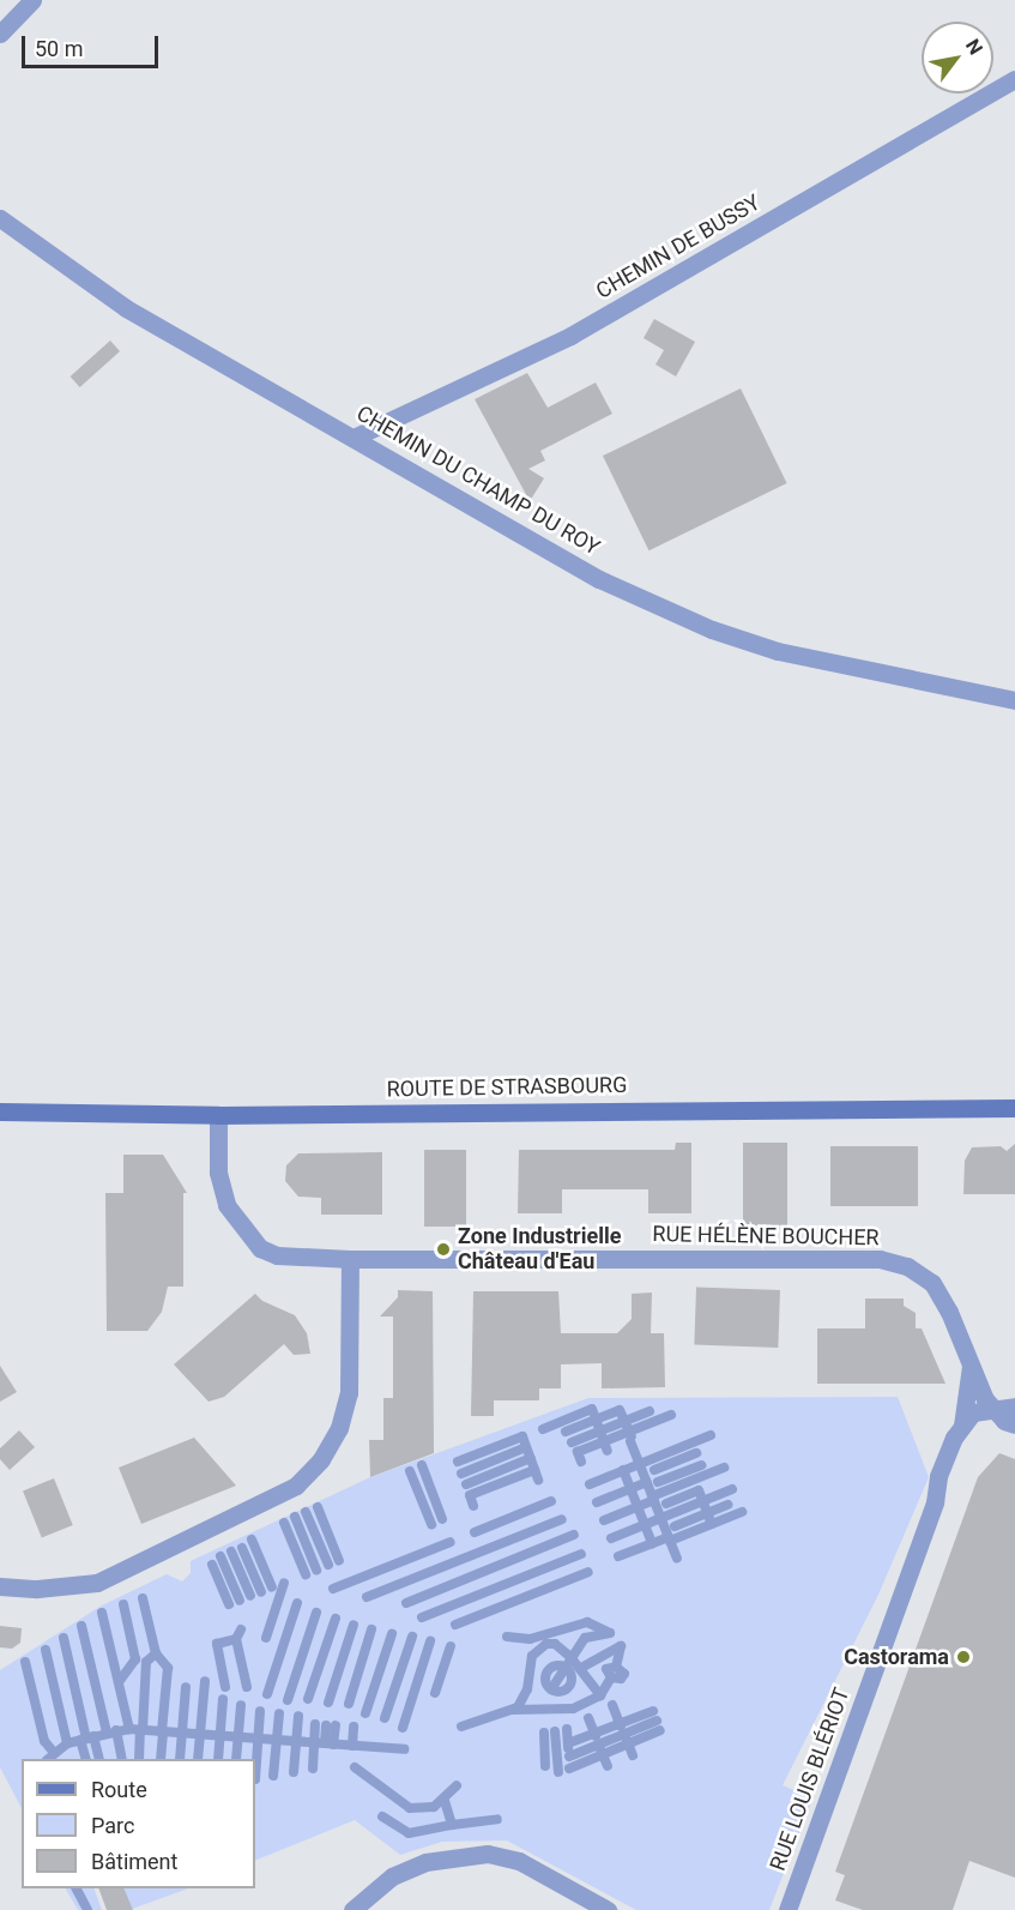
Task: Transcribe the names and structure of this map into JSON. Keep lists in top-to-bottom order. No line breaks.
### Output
{"streets":{"main road":["ROUTE DE STRASBOURG"],"street":["CHEMIN DE BUSSY","CHEMIN DU CHAMP DU ROY","RUE HÉLÈNE BOUCHER","RUE LOUIS BLÉRIOT"]},"crossings":[["CHEMIN DE BUSSY","CHEMIN DU CHAMP DU ROY"],["ROUTE DE STRASBOURG","RUE HÉLÈNE BOUCHER"]],"places":["Zone Industrielle Château d'Eau","Castorama"],"legend":["Route","Parc","Bâtiment"],"scale_bar":"50 m","north":"top right"}
